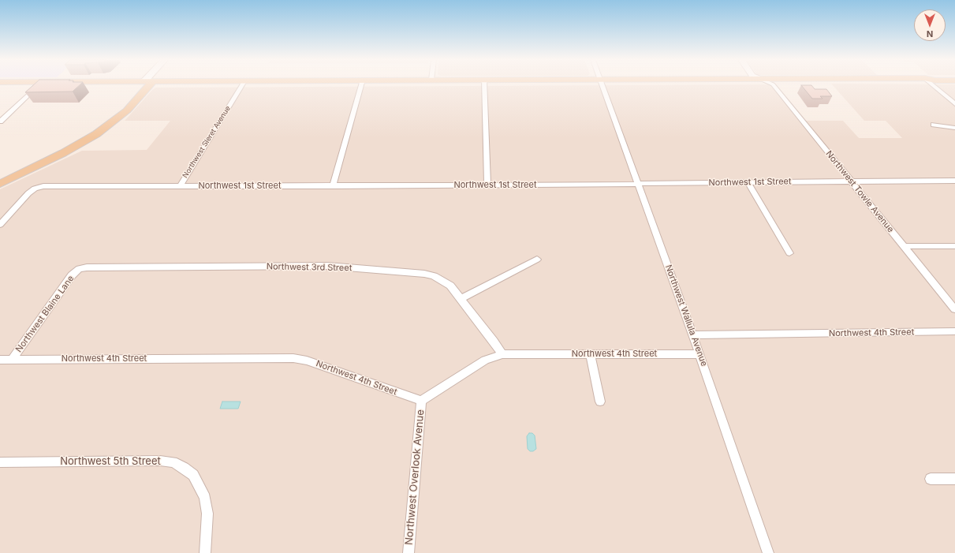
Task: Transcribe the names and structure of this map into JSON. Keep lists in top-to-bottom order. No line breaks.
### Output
{"streets":{"street":["Northwest Sleret Avenue","Northwest 1st Street","Northwest Towle Avenue","Northwest 3rd Street","Northwest Blaine Lane","Northwest Wallula Avenue","Northwest 4th Street","Northwest 5th Street","Northwest Overlook Avenue"]},"crossings":[["Northwest Sleret Avenue","Northwest 1st Street"],["Northwest 1st Street","Northwest Towle Avenue"],["Northwest 1st Street","Northwest Wallula Avenue"],["Northwest 3rd Street","Northwest Blaine Lane"],["Northwest 3rd Street","Northwest 4th Street"],["Northwest Blaine Lane","Northwest 4th Street"],["Northwest Wallula Avenue","Northwest 4th Street"],["Northwest 4th Street","Northwest Overlook Avenue"]],"north":"bottom"}
